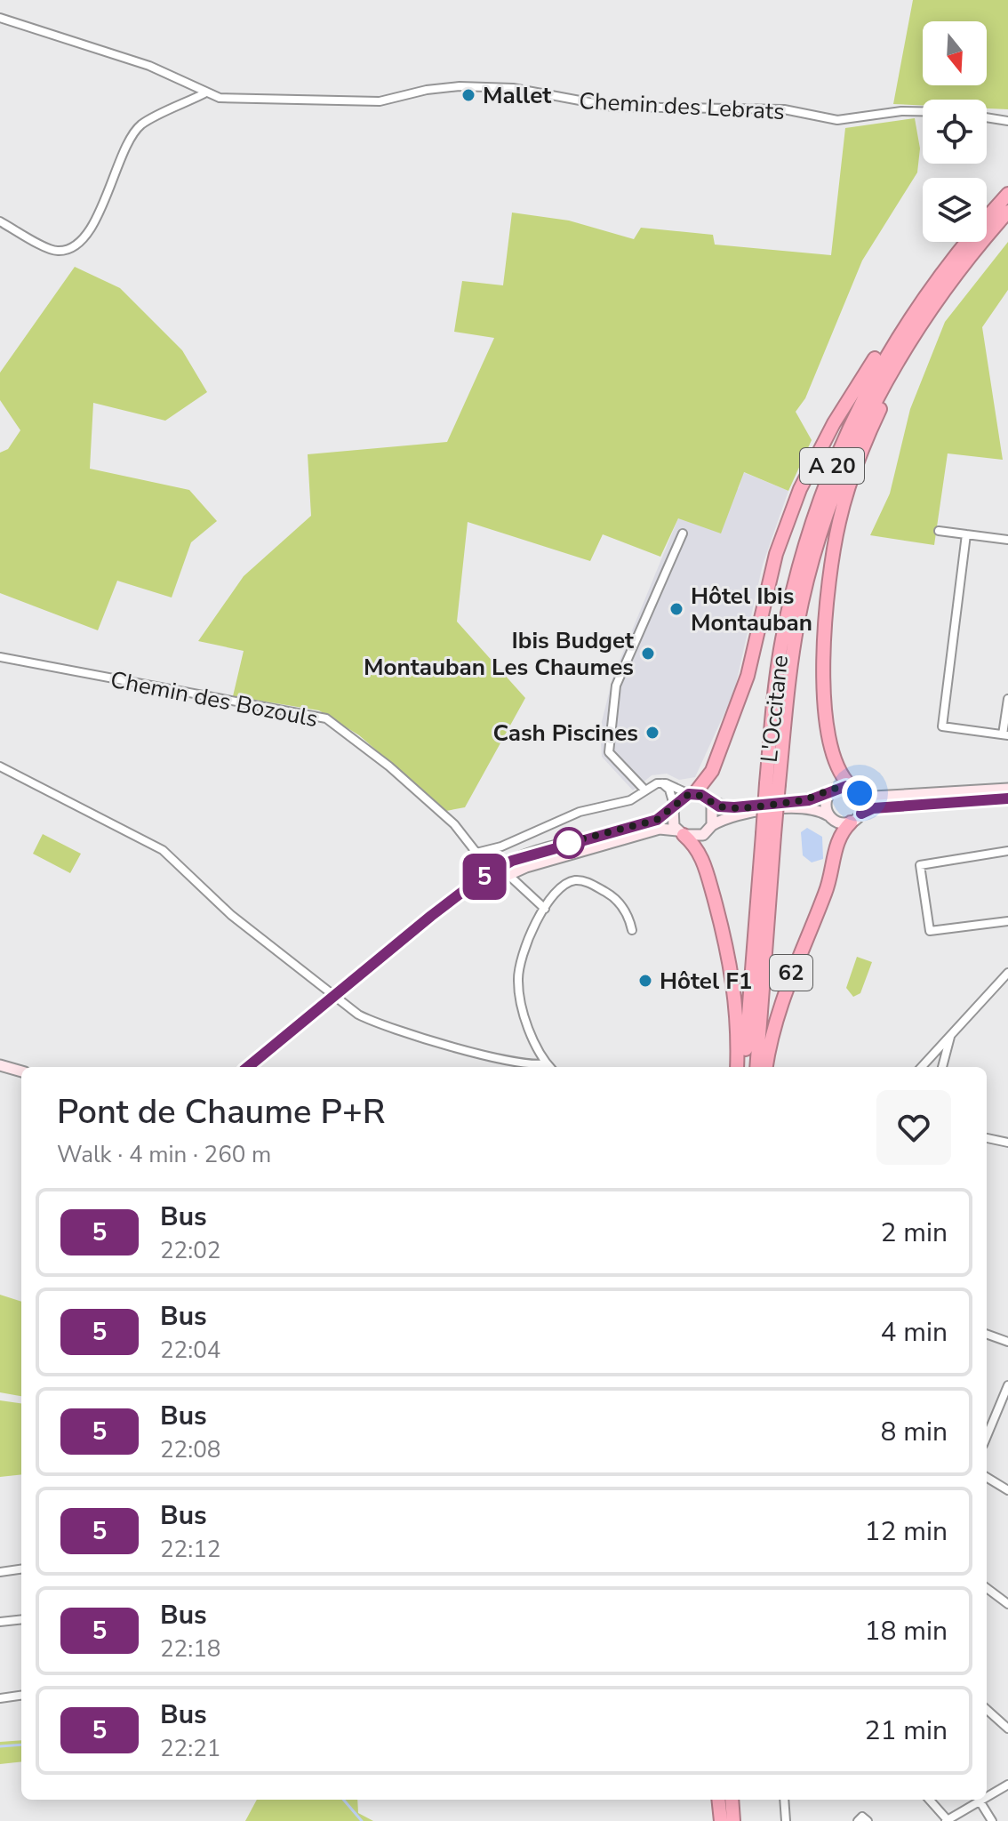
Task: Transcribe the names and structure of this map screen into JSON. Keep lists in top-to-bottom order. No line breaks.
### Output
{"streets":{"highway":["A 20","L'Occitane","62"],"street":["Chemin des Lebrats","Chemin des Bozouls"]},"places":["Mallet","Hôtel Ibis Montauban","Ibis Budget Montauban Les Chaumes","Cash Piscines","Hôtel F1"],"lines":["bus line 5"],"north":"bottom","page":{"on_map":"5","heading":["Pont de Chaume P+R","Walk · 4 min · 260 m"],"list":[{"mark":"5","name":"Bus","note":"22:02","value":"2 min"},{"mark":"5","name":"Bus","note":"22:04","value":"4 min"},{"mark":"5","name":"Bus","note":"22:08","value":"8 min"},{"mark":"5","name":"Bus","note":"22:12","value":"12 min"},{"mark":"5","name":"Bus","note":"22:18","value":"18 min"},{"mark":"5","name":"Bus","note":"22:21","value":"21 min"}]}}
